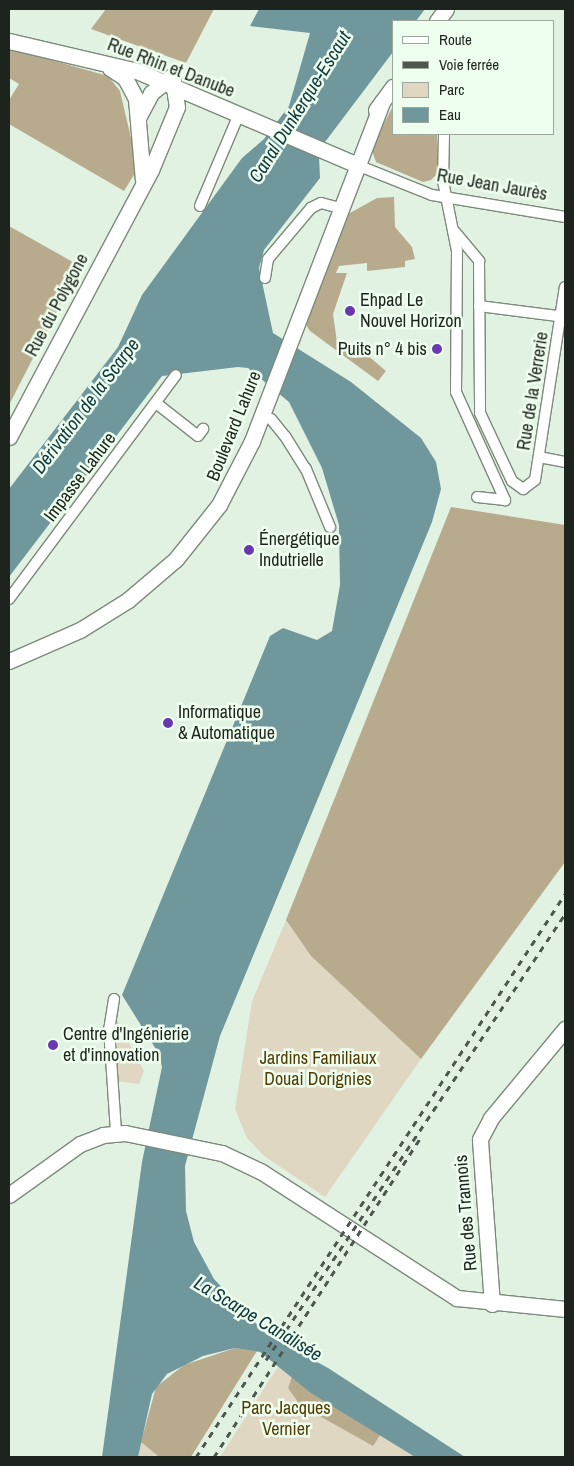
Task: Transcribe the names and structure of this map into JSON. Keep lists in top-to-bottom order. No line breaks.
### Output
{"streets":{"street":["Rue Rhin et Danube","Rue Jean Jaurès","Rue du Polygone","Rue de la Verrerie","Boulevard Lahure","Impasse Lahure","Rue des Trannois"]},"crossings":[["Rue Rhin et Danube","Rue Jean Jaurès"],["Rue Rhin et Danube","Rue du Polygone"],["Rue Jean Jaurès","Boulevard Lahure"]],"water":["Canal Dunkerque-Escaut","Dérivation de la Scarpe","La Scarpe Canalisée"],"parks":["Jardins Familiaux Douai Dorignies","Parc Jacques Vernier"],"places":["Ehpad Le Nouvel Horizon","Puits n° 4 bis","Énergétique Indutrielle","Informatique & Automatique","Centre d'Ingénierie et d'innovation"],"legend":["Route","Voie ferrée","Parc","Eau"]}
